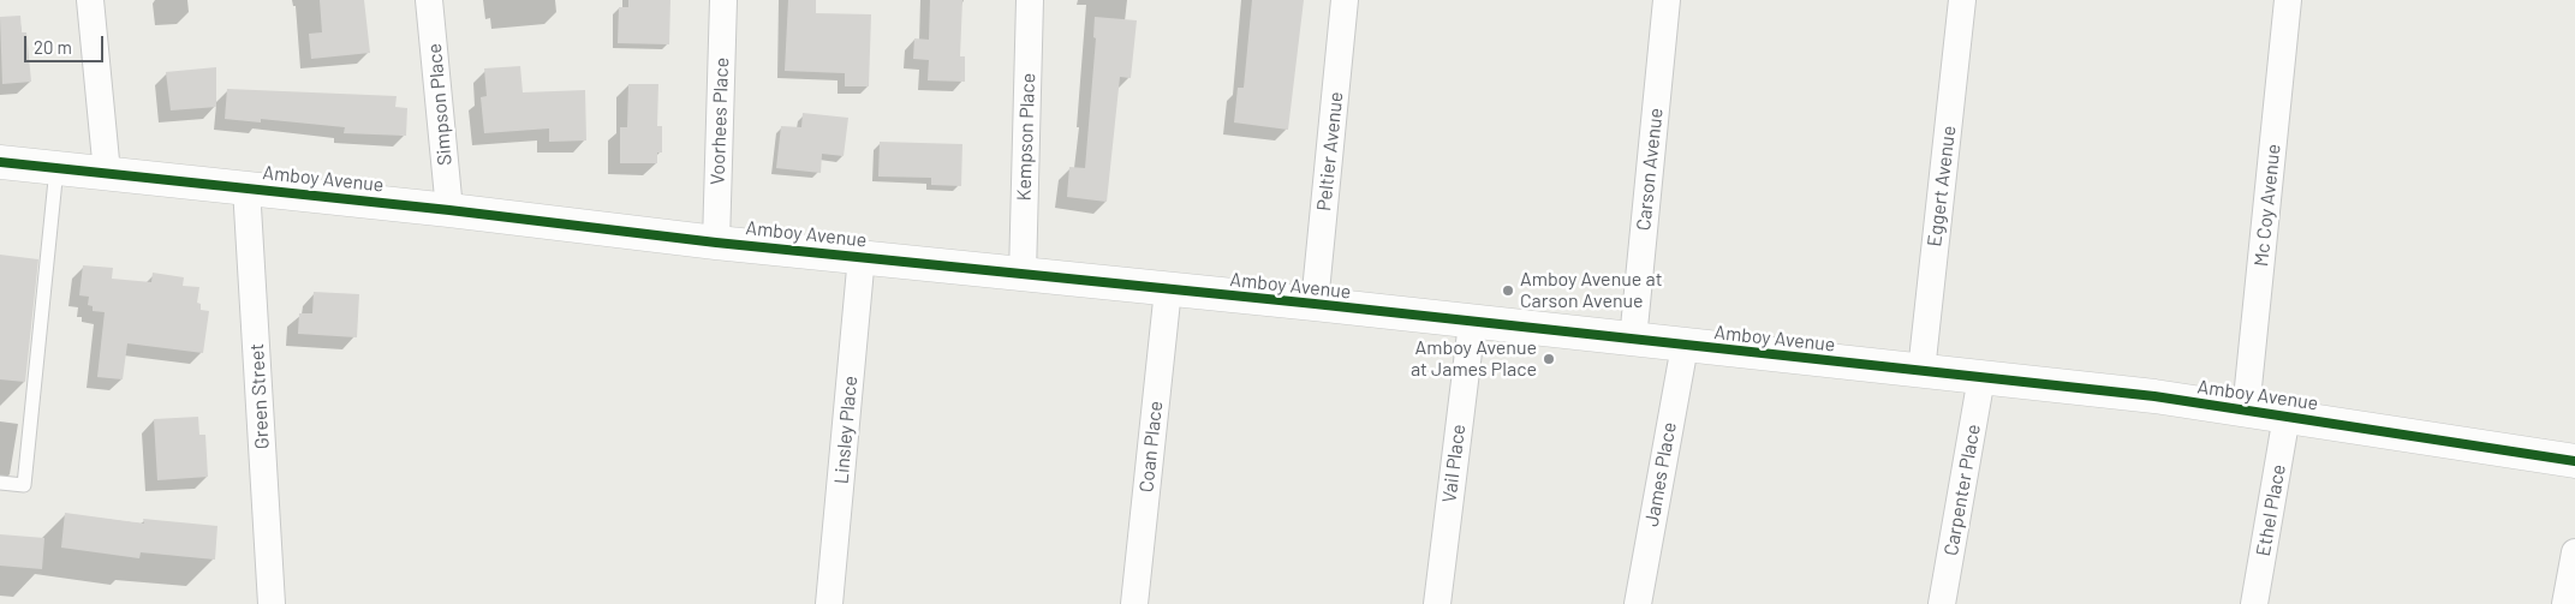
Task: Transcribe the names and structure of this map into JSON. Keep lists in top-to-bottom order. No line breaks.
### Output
{"streets":{"street":["Simpson Place","Voorhees Place","Kempson Place","Peltier Avenue","Carson Avenue","Amboy Avenue","Eggert Avenue","Mc Coy Avenue","Green Street","Linsley Place","Coan Place","Vail Place","James Place","Carpenter Place","Ethel Place"]},"crossings":[["Simpson Place","Amboy Avenue"],["Voorhees Place","Amboy Avenue"],["Kempson Place","Amboy Avenue"],["Peltier Avenue","Amboy Avenue"],["Carson Avenue","Amboy Avenue"],["Amboy Avenue","Eggert Avenue"],["Amboy Avenue","Mc Coy Avenue"],["Amboy Avenue","Green Street"],["Amboy Avenue","Linsley Place"],["Amboy Avenue","Coan Place"],["Amboy Avenue","Vail Place"],["Amboy Avenue","James Place"],["Amboy Avenue","Carpenter Place"],["Amboy Avenue","Ethel Place"]],"places":["Amboy Avenue at Carson Avenue","Amboy Avenue at James Place"],"scale_bar":"20 m"}
